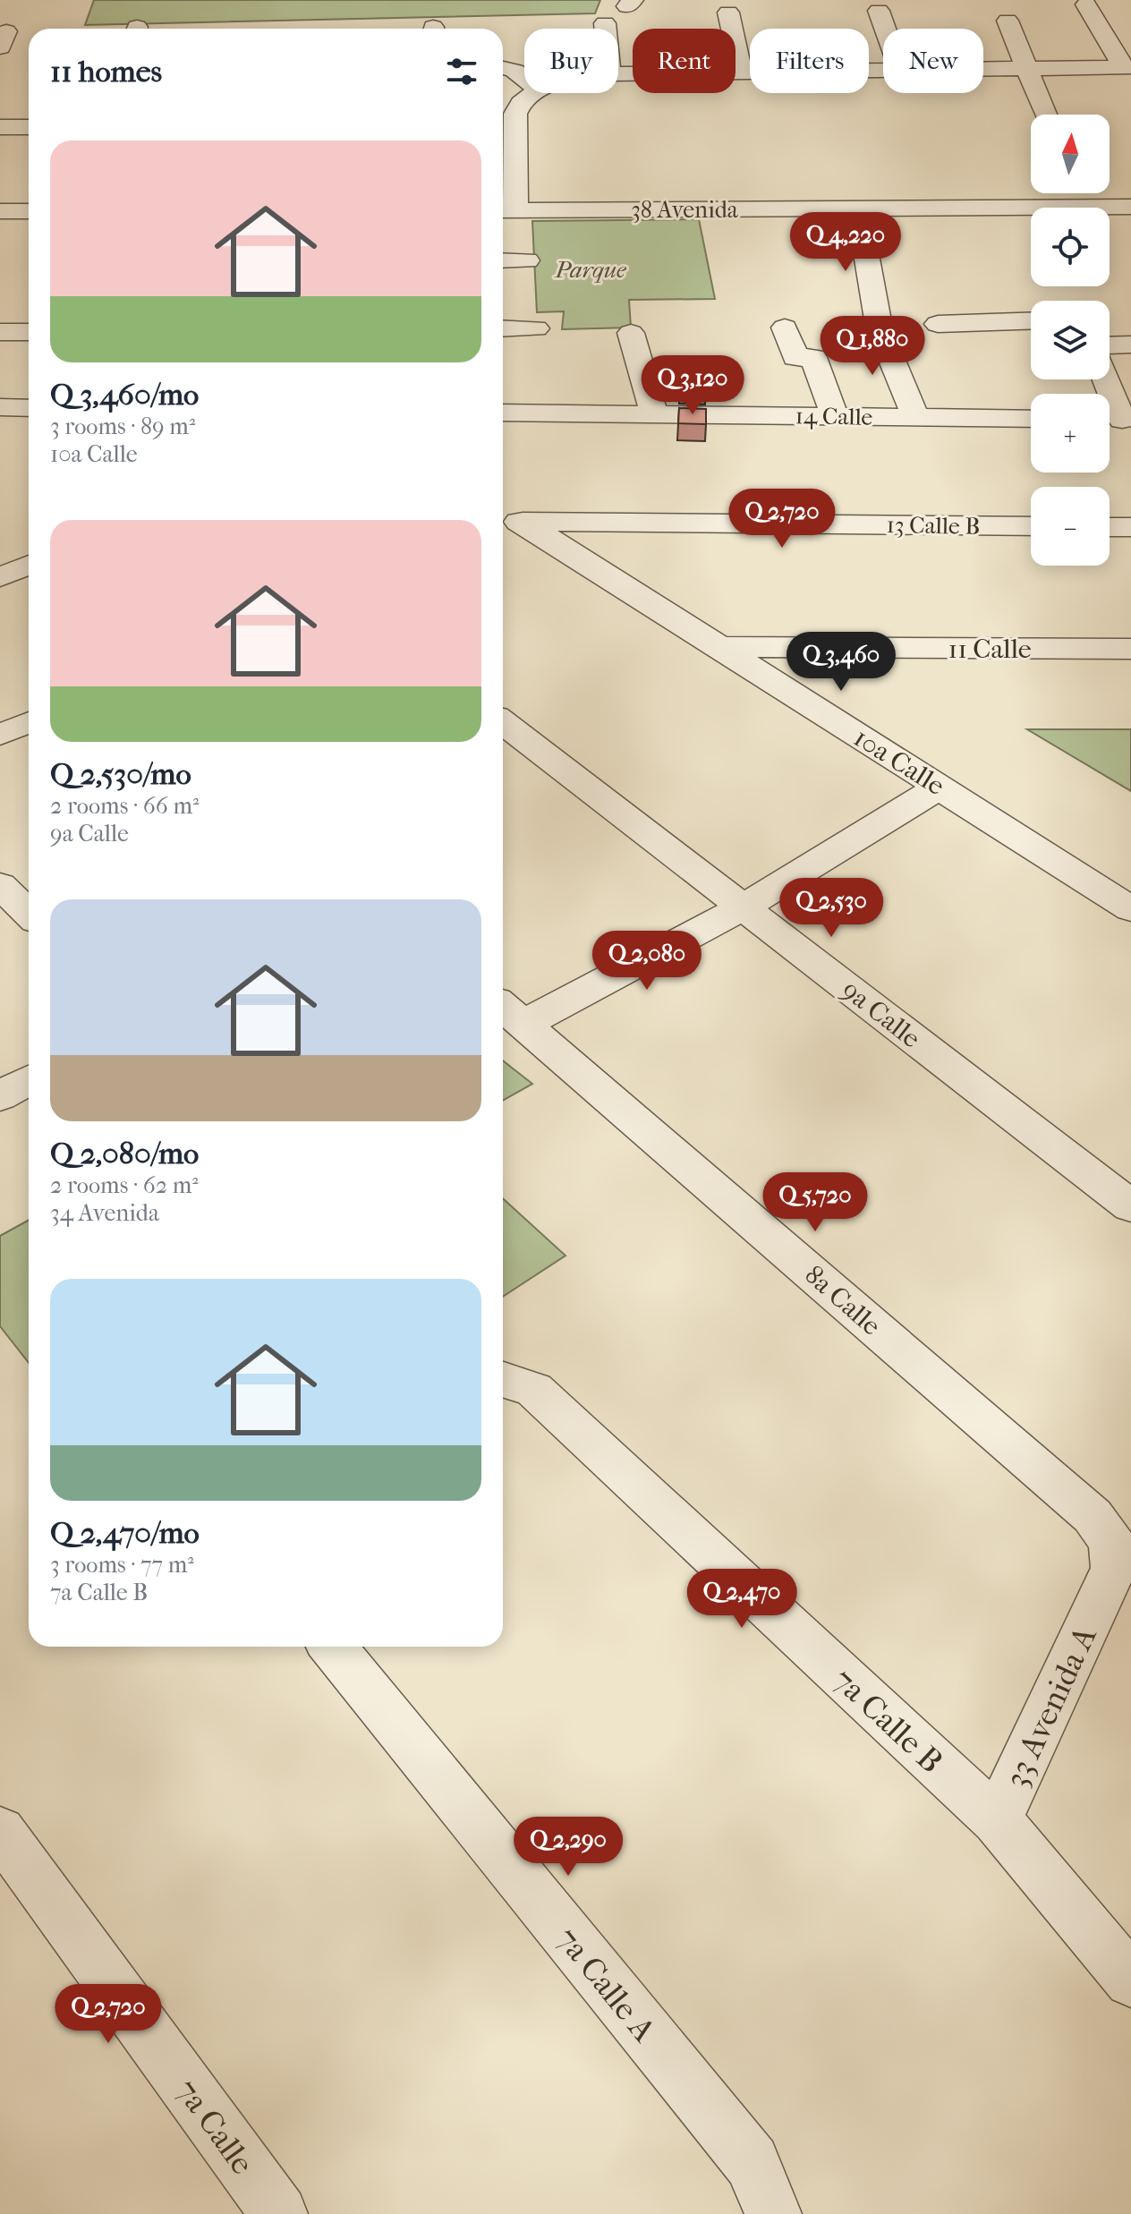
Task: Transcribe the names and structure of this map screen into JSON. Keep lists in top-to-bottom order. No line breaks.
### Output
{"streets":{"street":["38 Avenida","14 Calle","13 Calle B","11 Calle","10a Calle","9a Calle","8a Calle","33 Avenida A","7a Calle B","7a Calle A","7a Calle"]},"crossings":[["38 Avenida","14 Calle"],["13 Calle B","10a Calle"],["11 Calle","10a Calle"],["8a Calle","33 Avenida A"],["33 Avenida A","7a Calle B"]],"parks":["Parque"],"north":"top","page":{"chip":["Buy","Rent","Filters","New"],"heading":"11 homes","map_buttons":["+","−"],"list":[{"name":"Q 3,460/mo","note":"3 rooms · 89 m² · 10a Calle"},{"name":"Q 2,530/mo","note":"2 rooms · 66 m² · 9a Calle"},{"name":"Q 2,080/mo","note":"2 rooms · 62 m² · 34 Avenida"},{"name":"Q 2,470/mo","note":"3 rooms · 77 m² · 7a Calle B"}],"price":["Q 4,220","Q 1,880","Q 3,120","Q 2,720","Q 3,460","Q 2,530","Q 2,080","Q 5,720","Q 2,470","Q 2,290","Q 2,720"]}}
